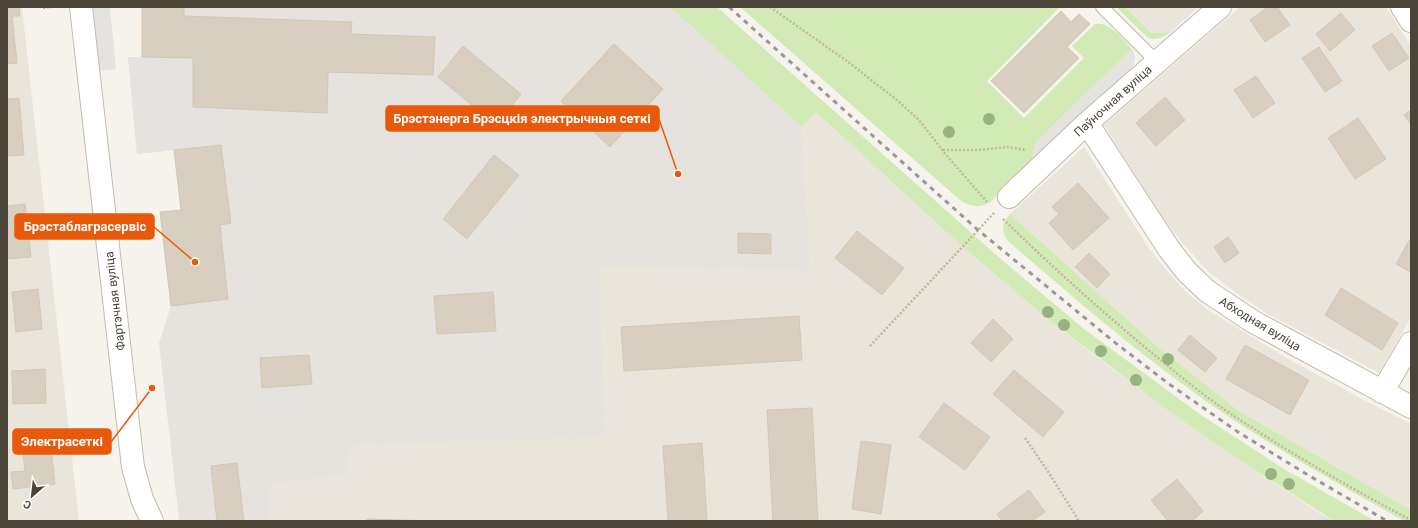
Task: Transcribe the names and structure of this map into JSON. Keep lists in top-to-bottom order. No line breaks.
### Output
{"streets":{"street":["Паўночная вуліца","Фартэчная вуліца","Абходная вуліца"]},"crossings":[["Паўночная вуліца","Абходная вуліца"]],"places":["Брэстэнерга Брэсцкія электрычныя сеткі","Брэстаблаграсервіс","Электрасеткі"],"north":"bottom left"}
